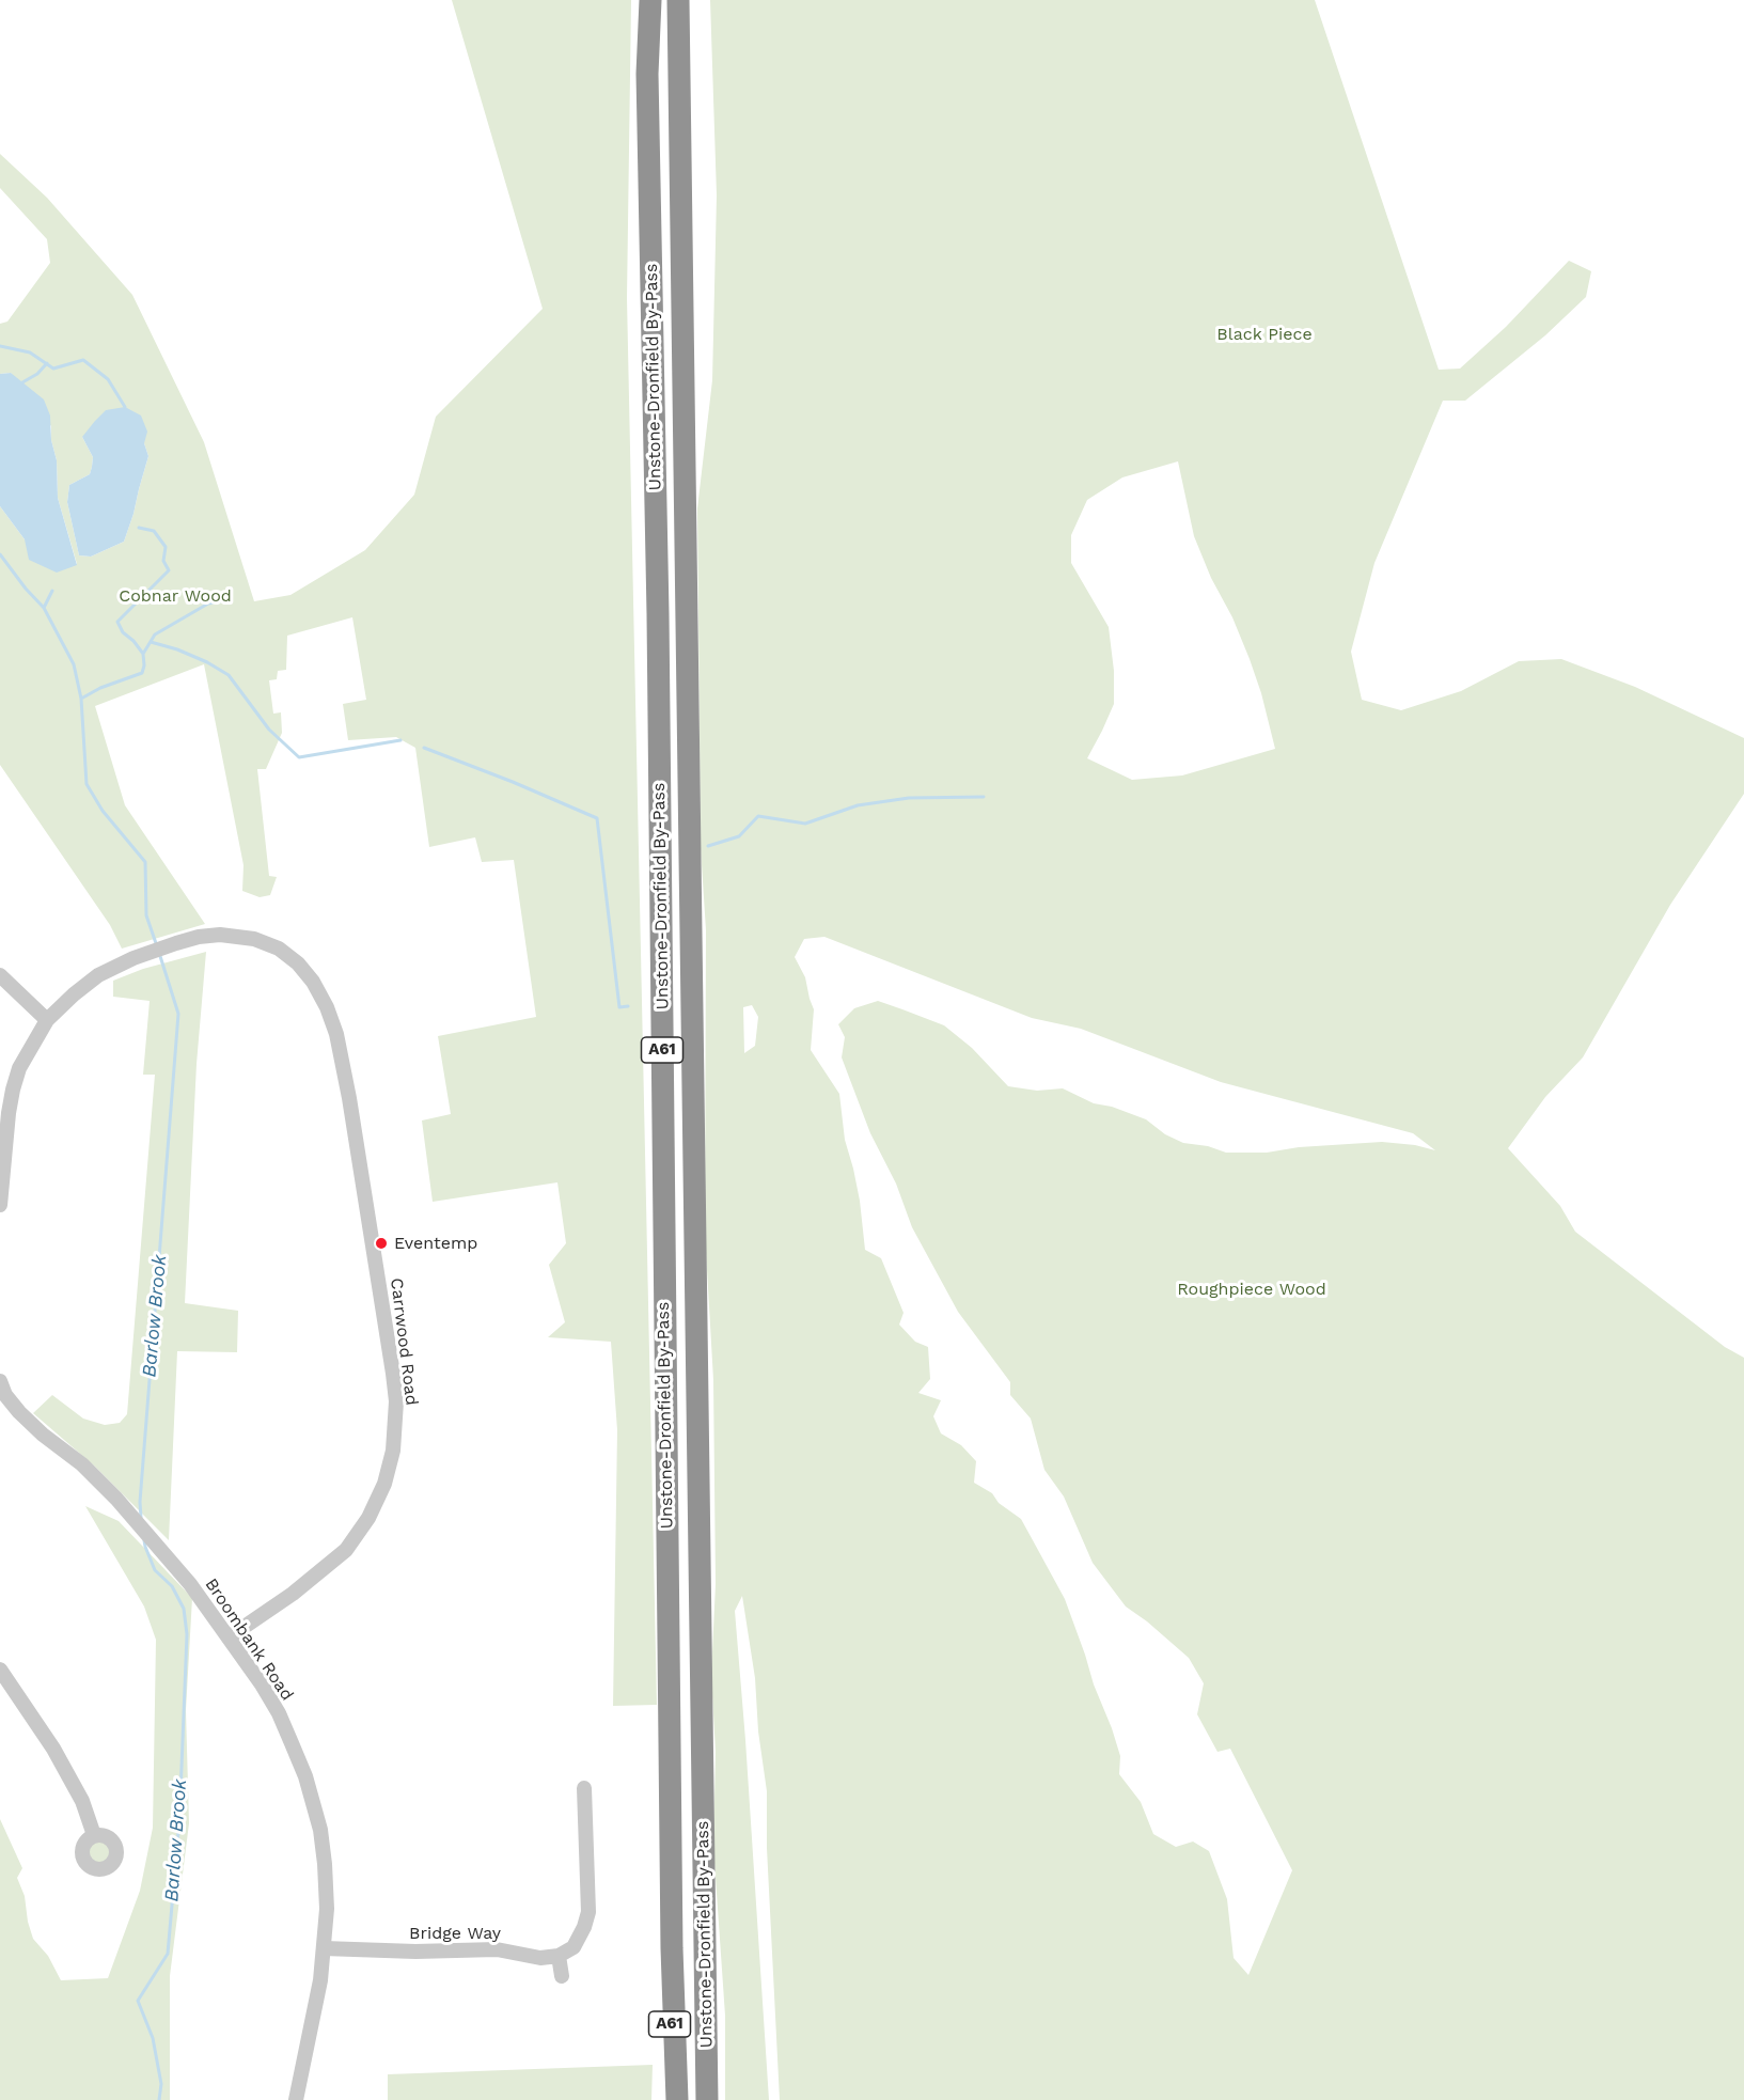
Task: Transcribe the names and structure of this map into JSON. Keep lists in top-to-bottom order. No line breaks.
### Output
{"streets":{"highway":["Unstone-Dronfield By-Pass","A61"],"street":["Carrwood Road","Broombank Road","Bridge Way"]},"crossings":[["Unstone-Dronfield By-Pass","A61"],["Carrwood Road","Broombank Road"],["Broombank Road","Bridge Way"]],"water":["Barlow Brook"],"parks":["Black Piece","Cobnar Wood","Roughpiece Wood"],"places":["Eventemp"]}
